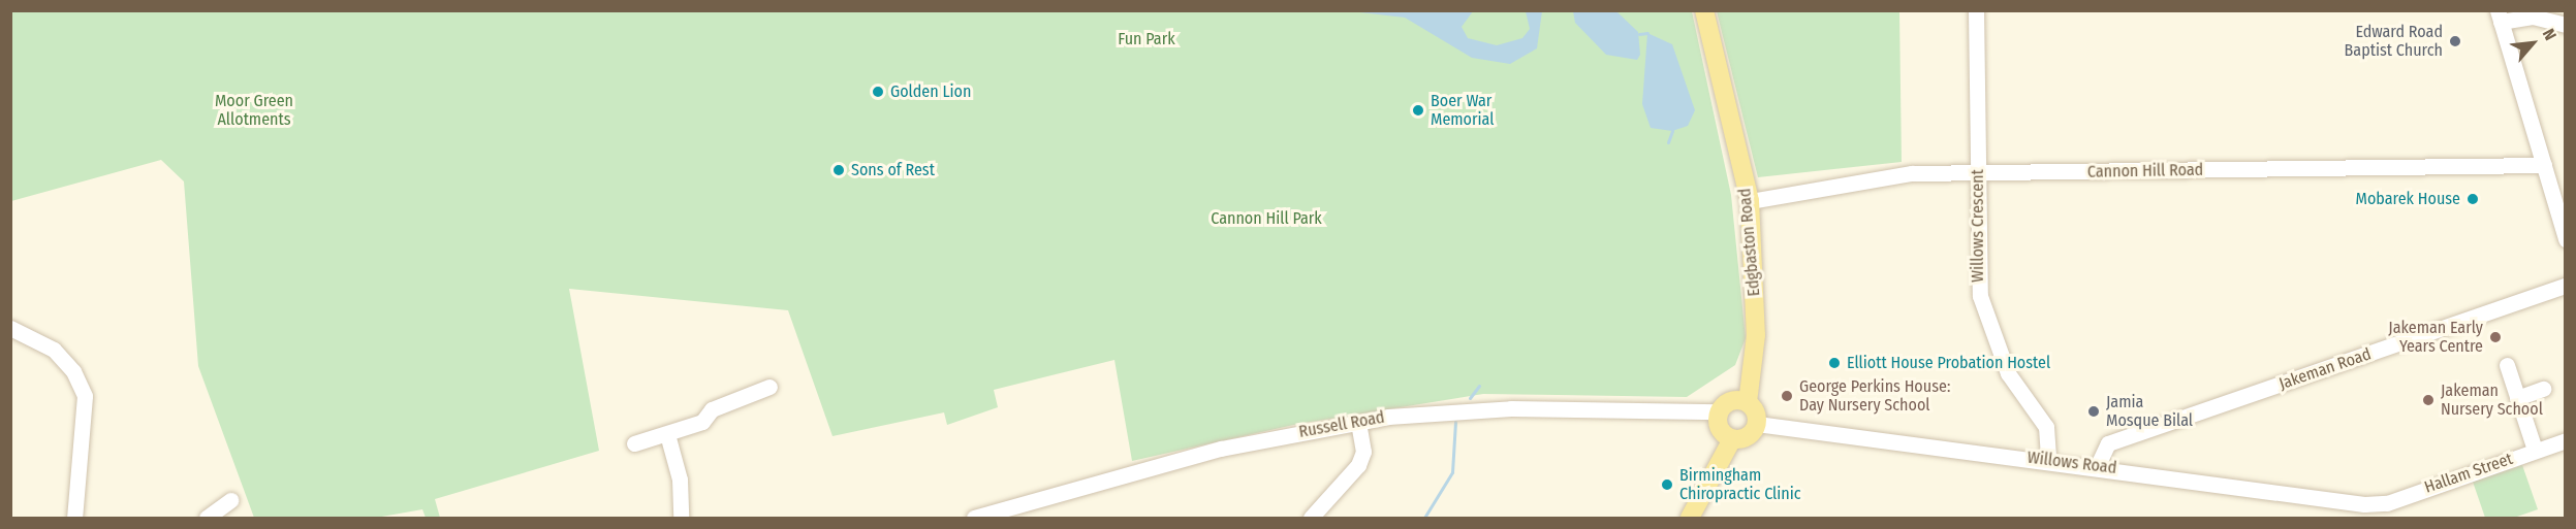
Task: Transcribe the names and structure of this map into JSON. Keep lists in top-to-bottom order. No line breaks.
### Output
{"streets":{"main road":["Edgbaston Road"],"street":["Cannon Hill Road","Willows Crescent","Jakeman Road","Russell Road","Willows Road","Hallam Street"]},"crossings":[["Cannon Hill Road","Willows Crescent"],["Cannon Hill Road","Edgbaston Road"],["Willows Crescent","Willows Road"],["Edgbaston Road","Russell Road"],["Edgbaston Road","Willows Road"],["Jakeman Road","Willows Road"],["Russell Road","Willows Road"],["Willows Road","Hallam Street"]],"parks":["Fun Park","Moor Green Allotments","Cannon Hill Park"],"places":["Edward Road Baptist Church","Golden Lion","Boer War Memorial","Sons of Rest","Mobarek House","Jakeman Early Years Centre","Elliott House Probation Hostel","George Perkins House: Day Nursery School","Jakeman Nursery School","Jamia Mosque Bilal","Birmingham Chiropractic Clinic"],"north":"top right"}
